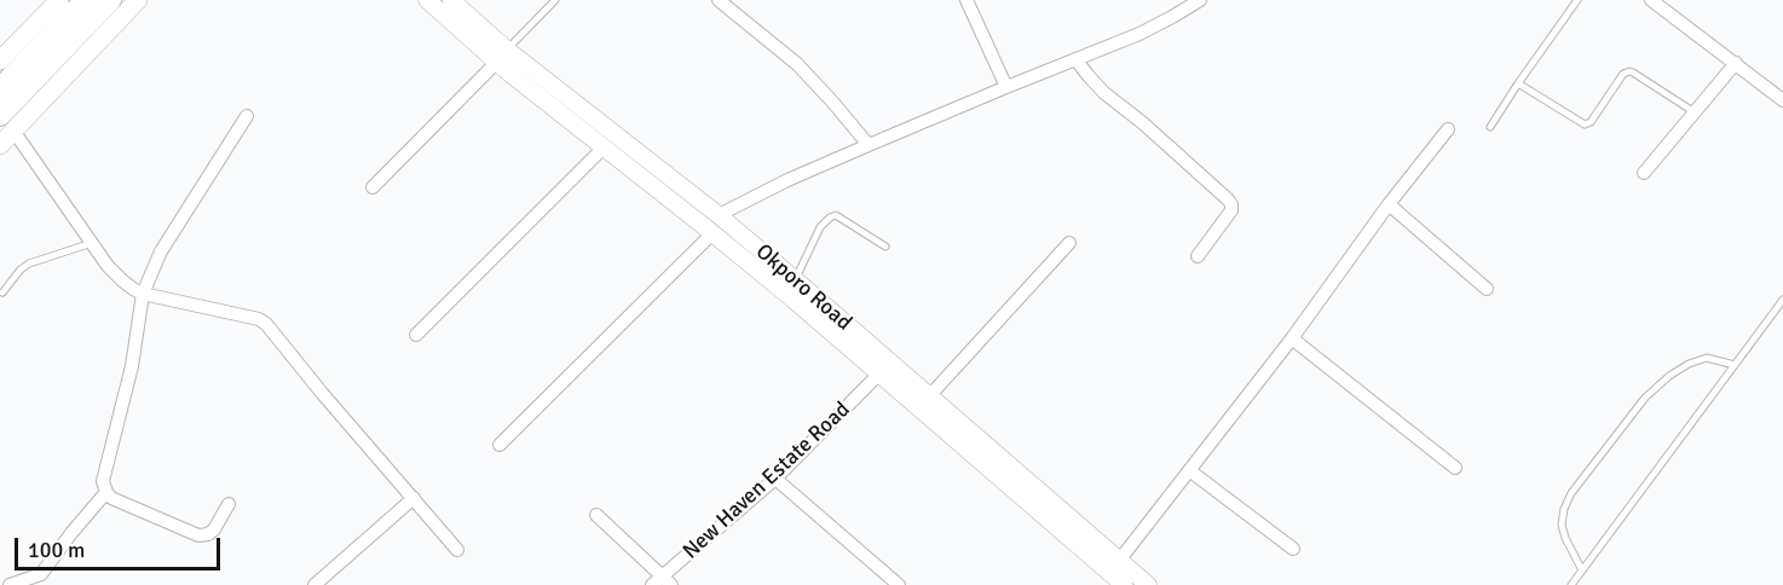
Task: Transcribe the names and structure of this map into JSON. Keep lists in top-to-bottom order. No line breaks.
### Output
{"streets":{"main road":["Okporo Road"],"street":["New Haven Estate Road"]},"crossings":[["Okporo Road","New Haven Estate Road"]],"scale_bar":"100 m"}
